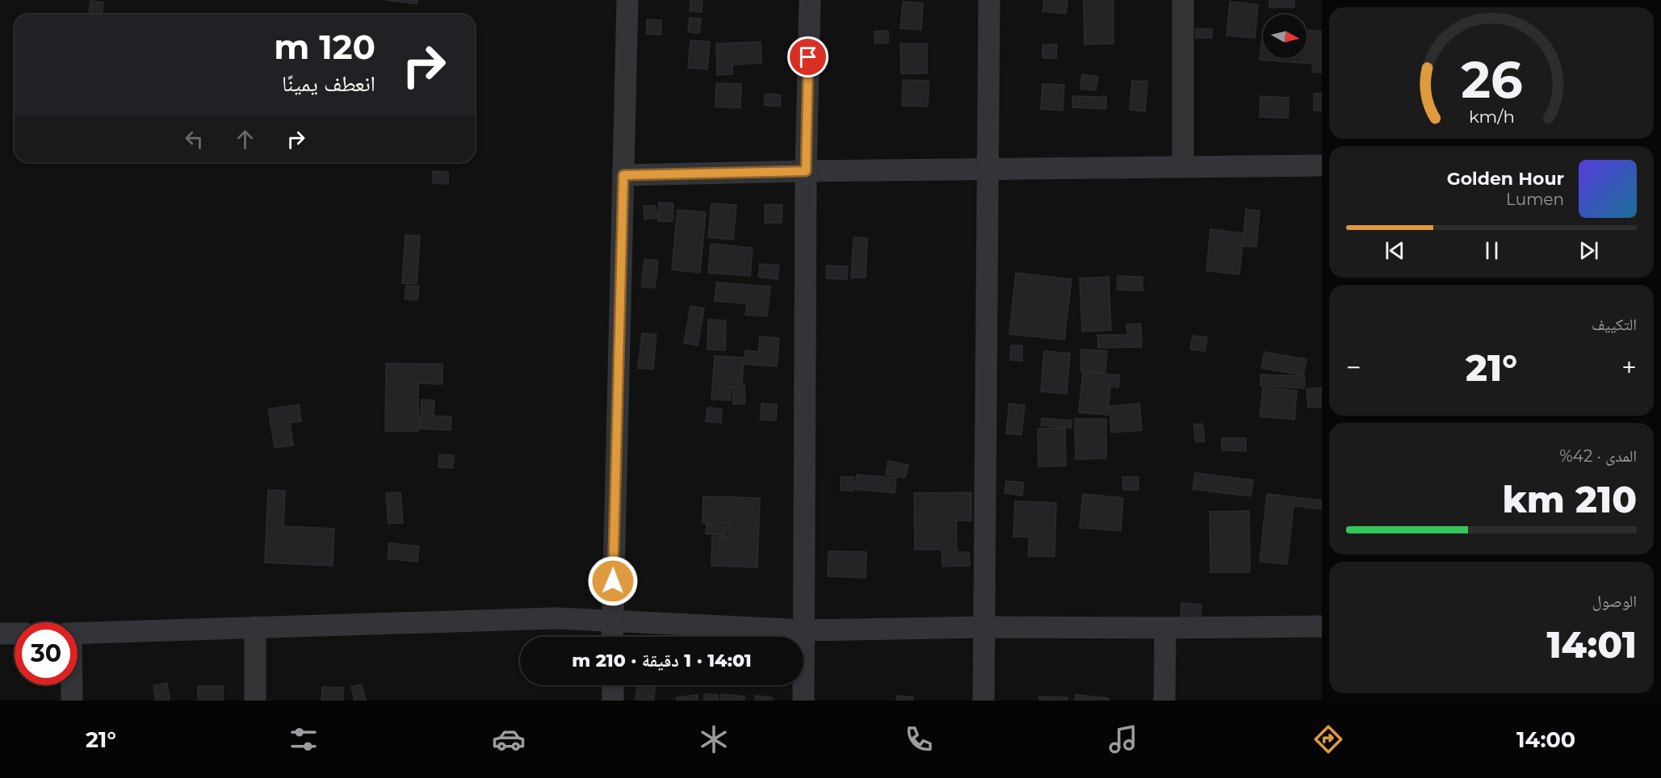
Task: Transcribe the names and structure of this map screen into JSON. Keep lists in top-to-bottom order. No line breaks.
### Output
{"north":"right","page":{"turn":["120 m","انعطف يمينًا"],"song":["Golden Hour","Lumen"],"tile":["التكييف",["المدى · 42%","210 km"],["الوصول","14:01"]],"heat":["−","21°","+"],"limit":"30","trip":"14:01 · 1 دقيقة · 210 m","tabs":["14:00","21°"],"gauge":["26","km/h"]}}
